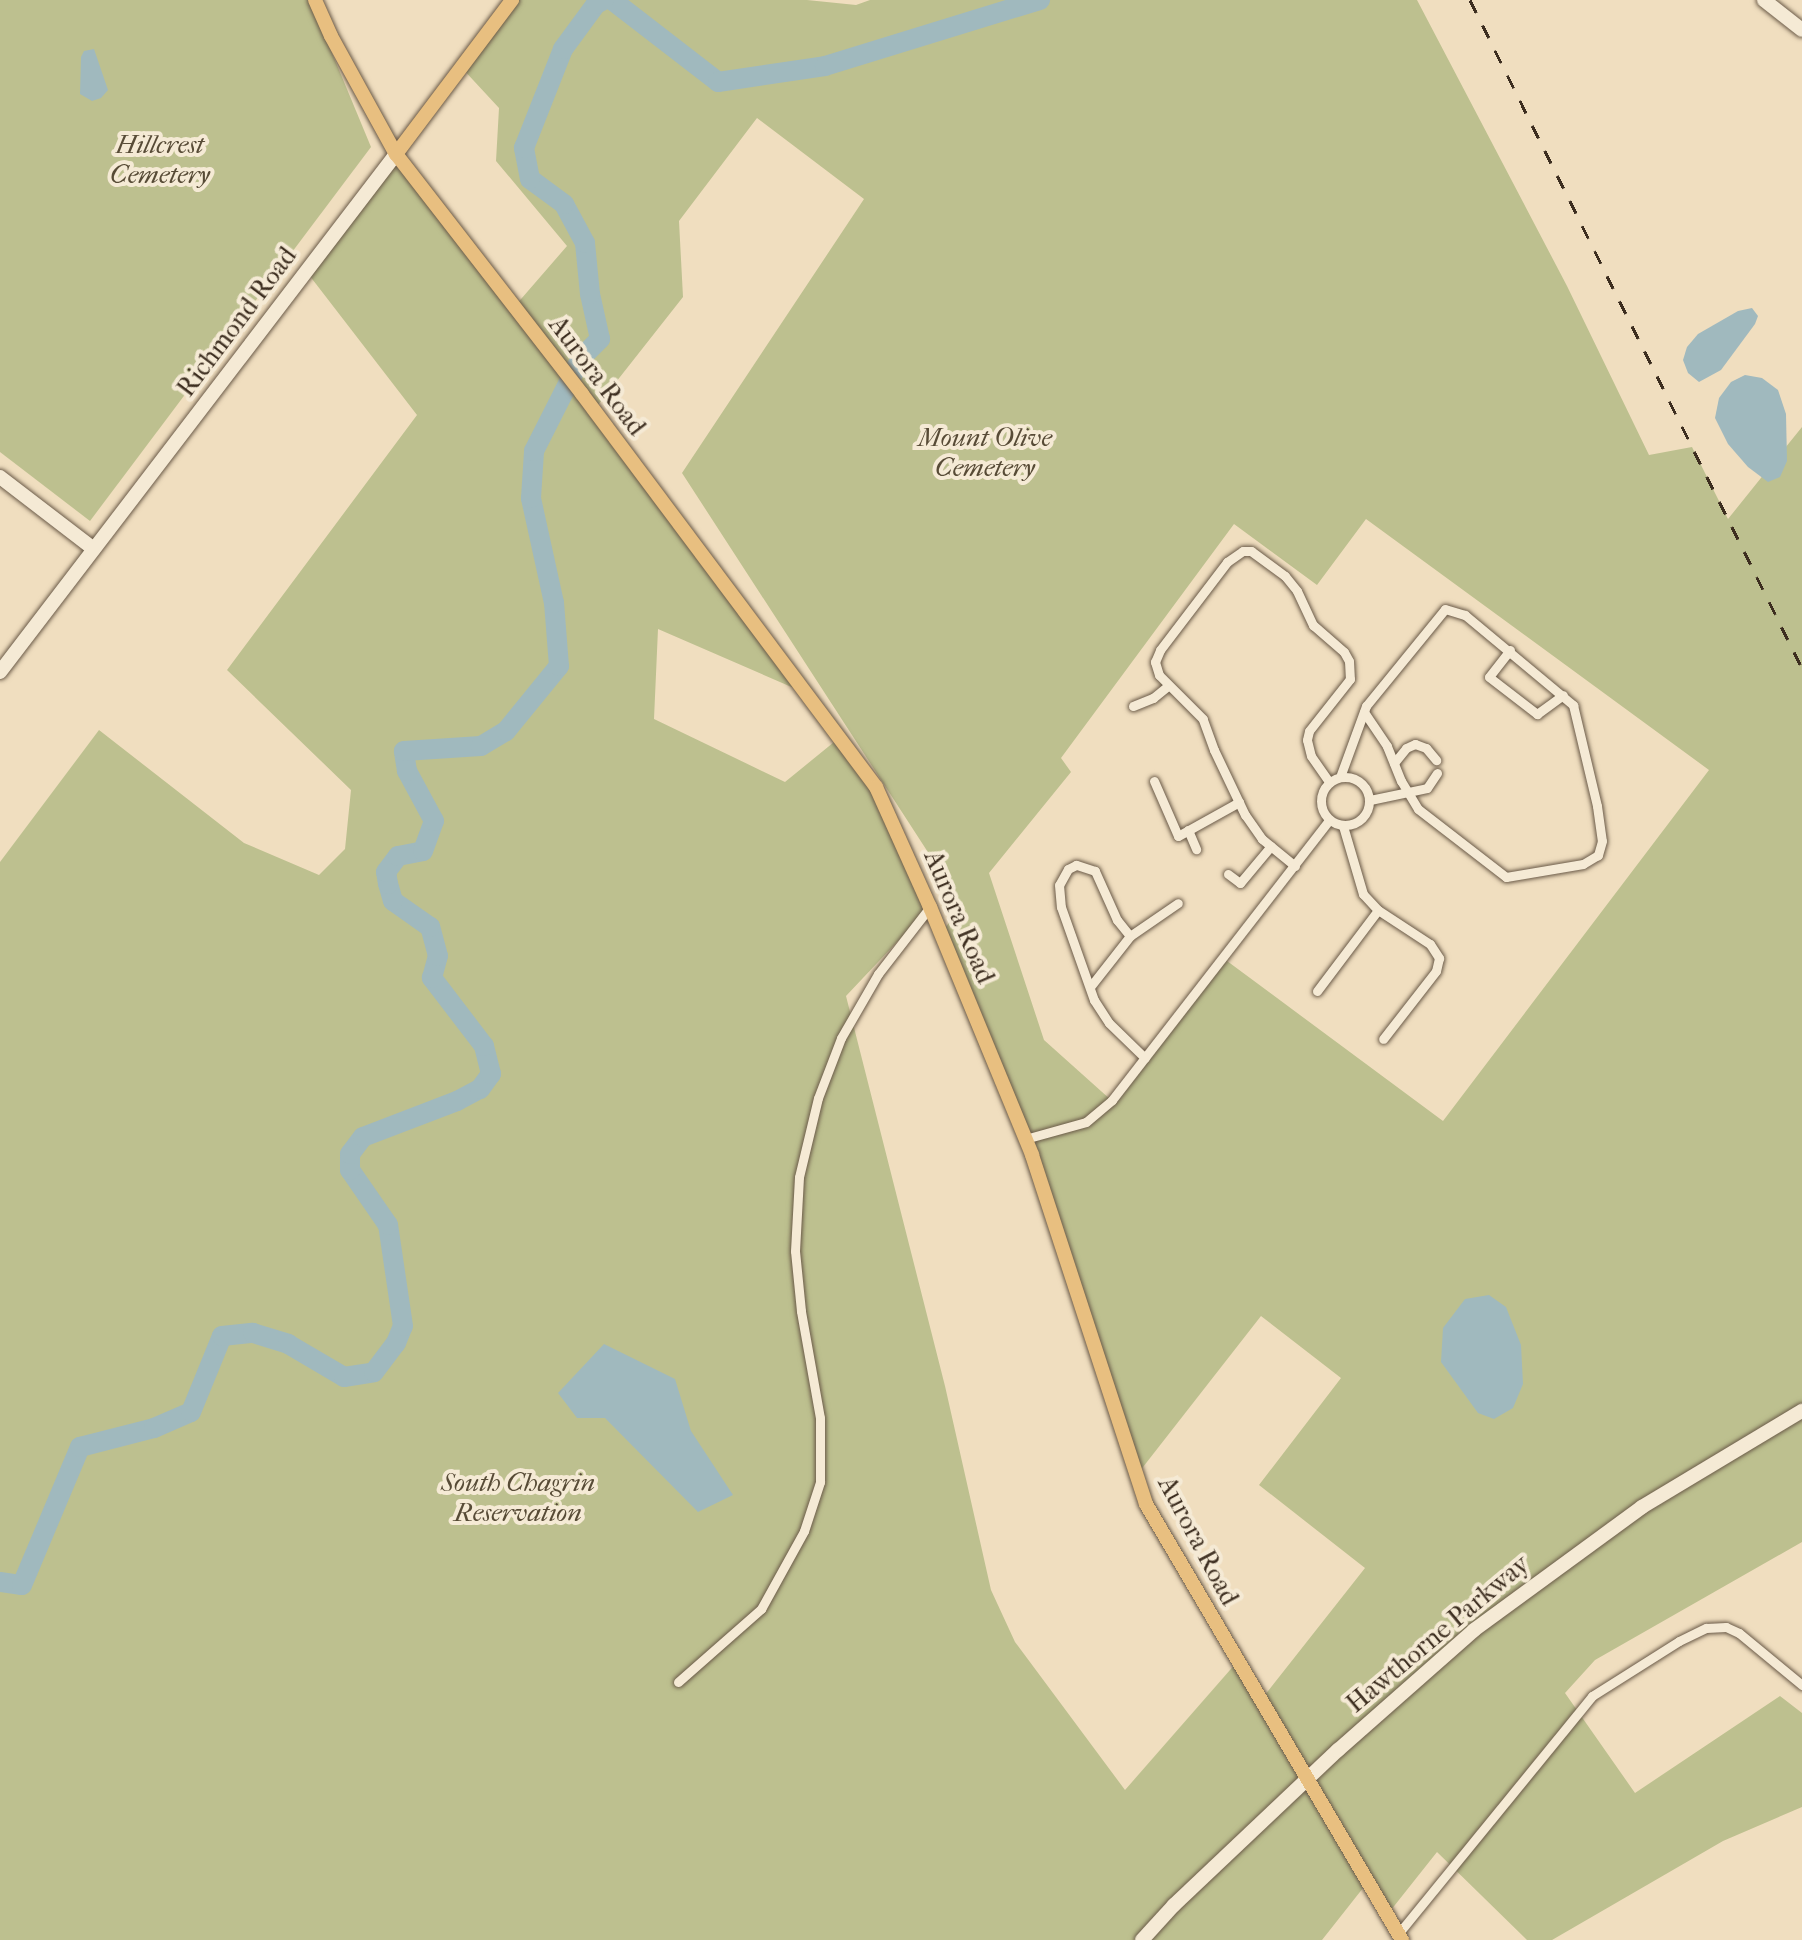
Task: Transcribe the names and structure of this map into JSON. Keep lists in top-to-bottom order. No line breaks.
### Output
{"streets":{"main road":["Richmond Road","Aurora Road"],"street":["Hawthorne Parkway"]},"crossings":[["Richmond Road","Aurora Road"],["Aurora Road","Hawthorne Parkway"]],"parks":["Hillcrest Cemetery","Mount Olive Cemetery","South Chagrin Reservation"]}
